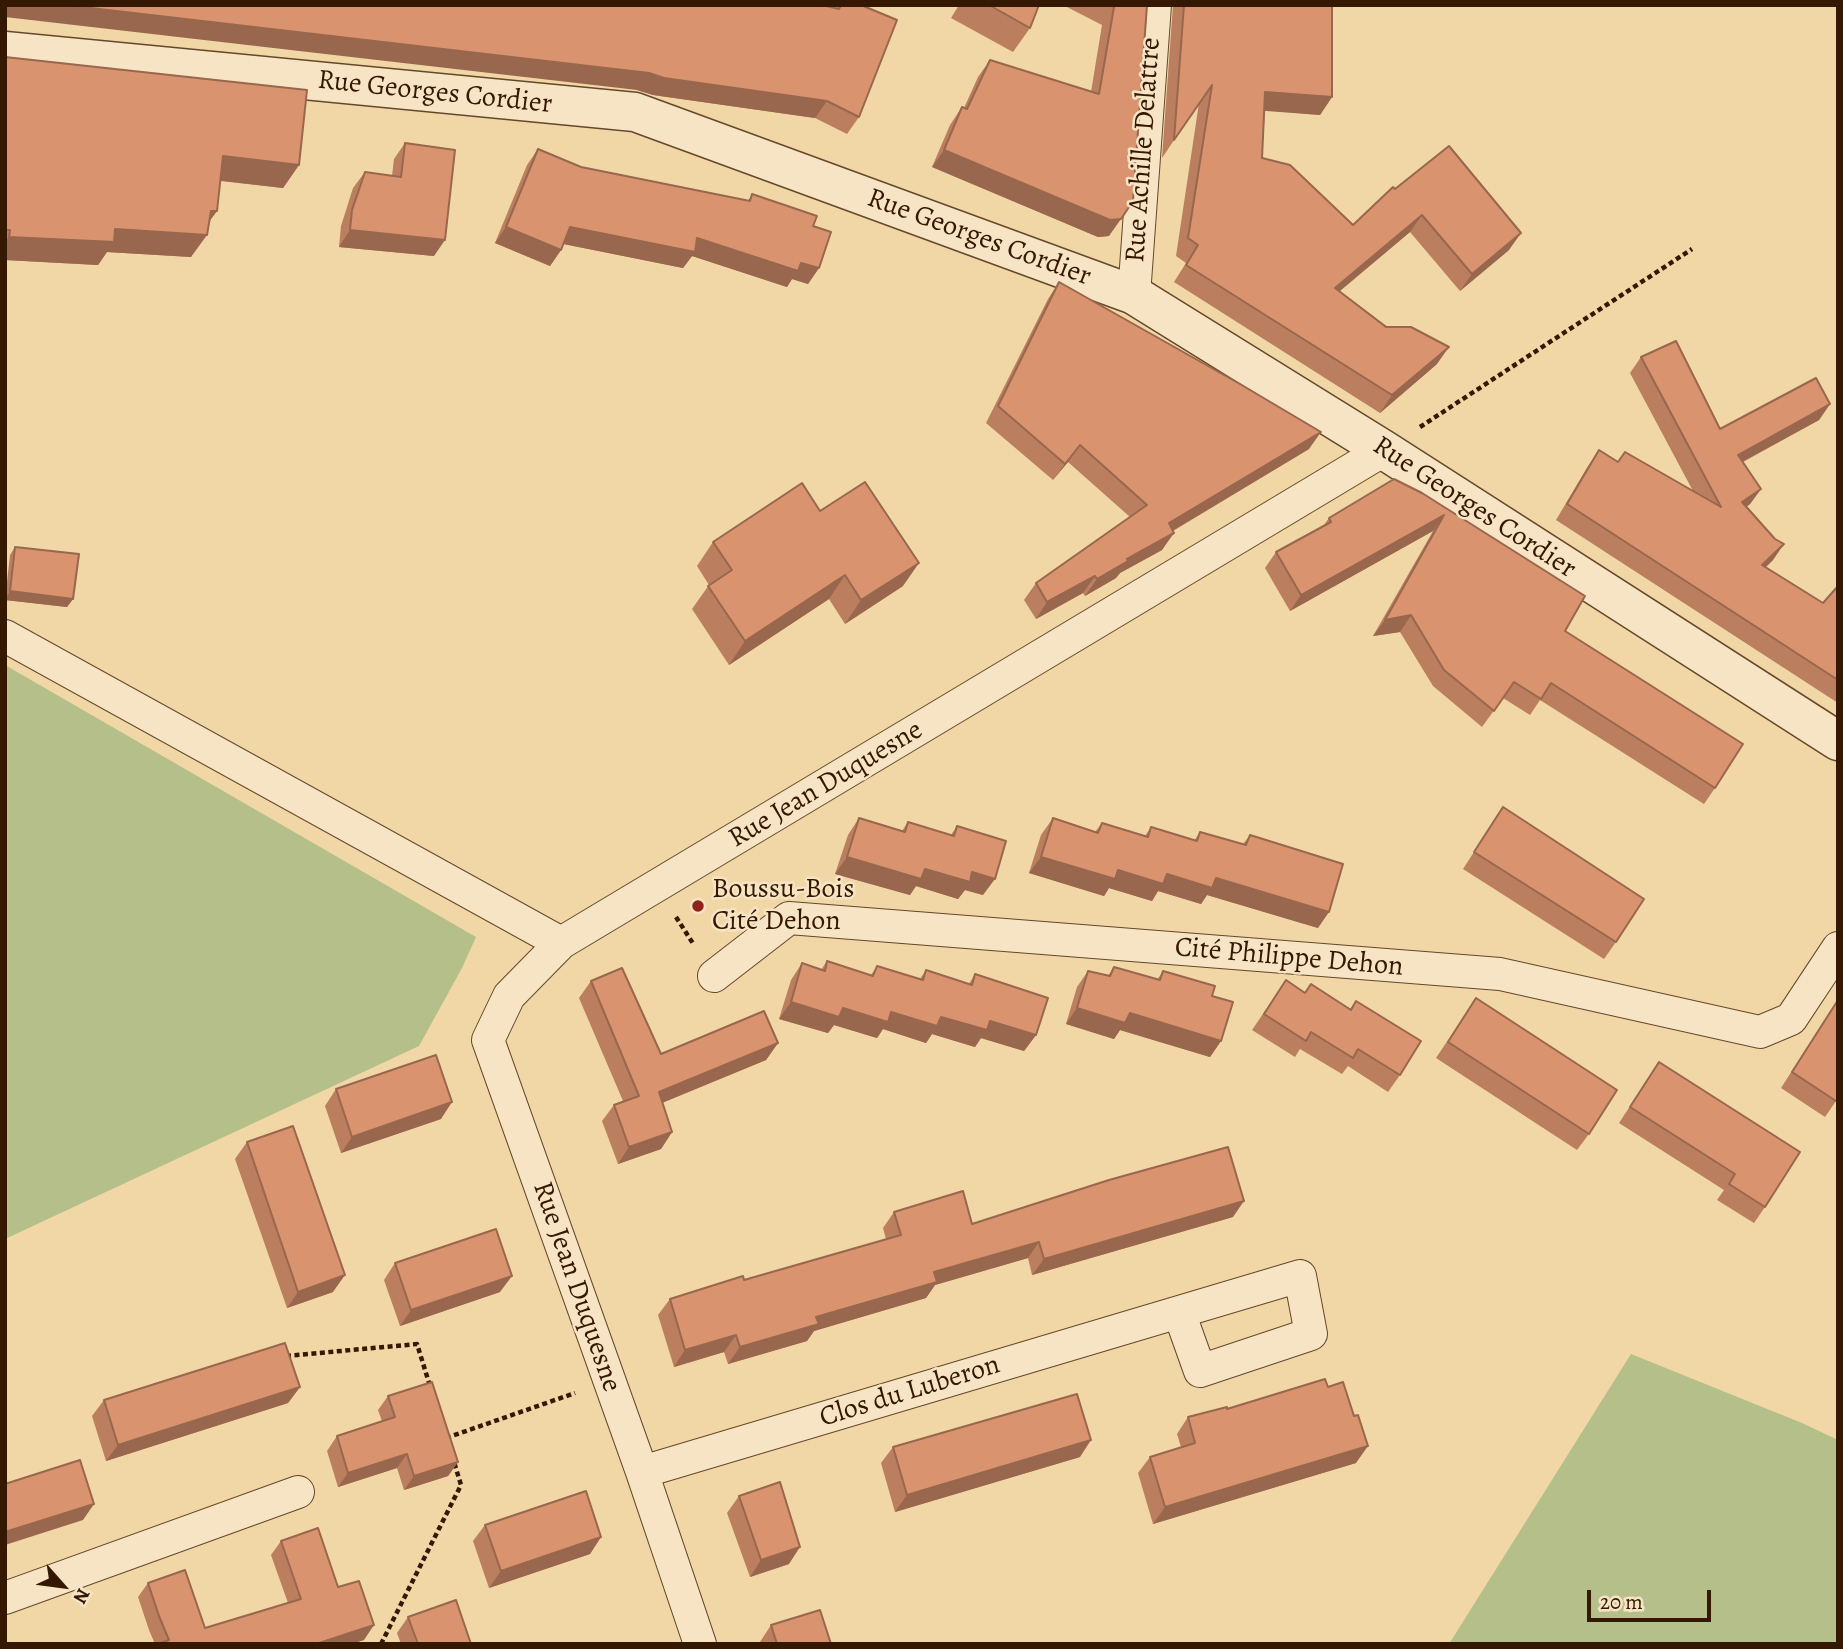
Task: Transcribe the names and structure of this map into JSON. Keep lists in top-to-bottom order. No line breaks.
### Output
{"streets":{"street":["Rue Georges Cordier","Rue Achille Delattre","Rue Jean Duquesne","Cité Philippe Dehon","Clos du Luberon"]},"crossings":[["Rue Georges Cordier","Rue Achille Delattre"],["Rue Georges Cordier","Rue Jean Duquesne"],["Rue Jean Duquesne","Clos du Luberon"]],"places":["Boussu-Bois Cité Dehon"],"scale_bar":"20 m","north":"bottom right"}
